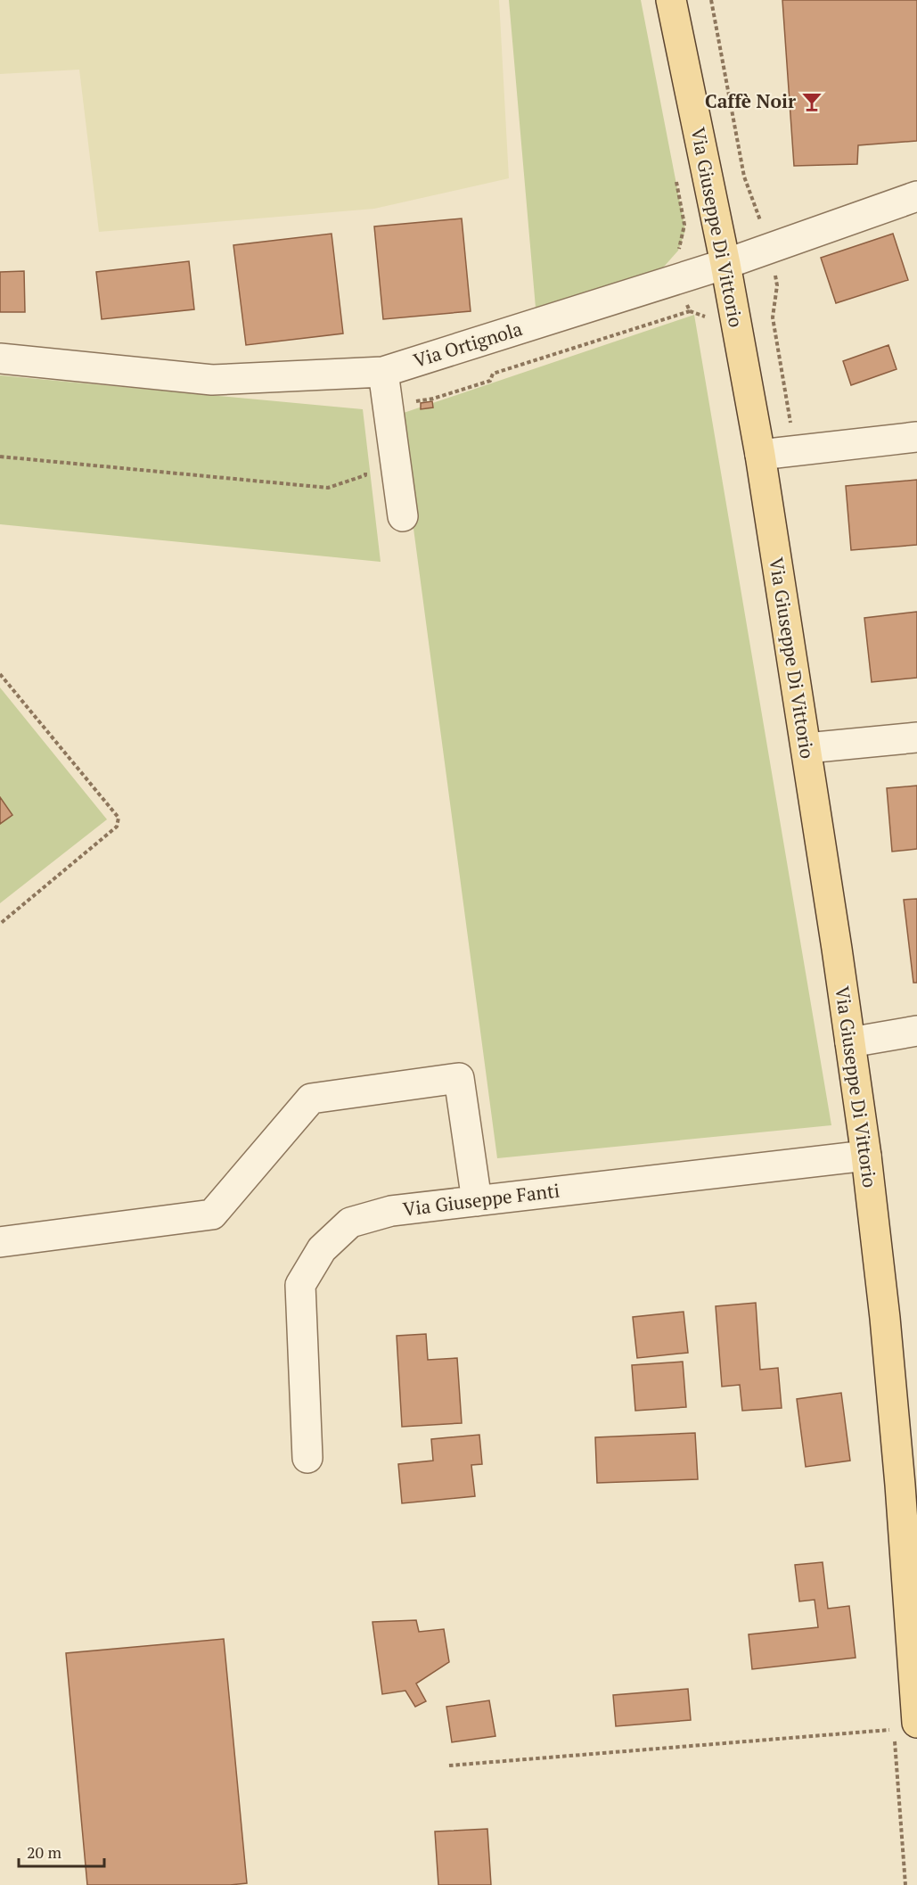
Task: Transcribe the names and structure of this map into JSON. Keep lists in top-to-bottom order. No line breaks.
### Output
{"streets":{"main road":["Via Giuseppe Di Vittorio"],"street":["Via Ortignola","Via Giuseppe Fanti"]},"crossings":[["Via Giuseppe Di Vittorio","Via Ortignola"],["Via Giuseppe Di Vittorio","Via Giuseppe Fanti"]],"places":{"bar":["Caffè Noir"]},"scale_bar":"20 m"}
